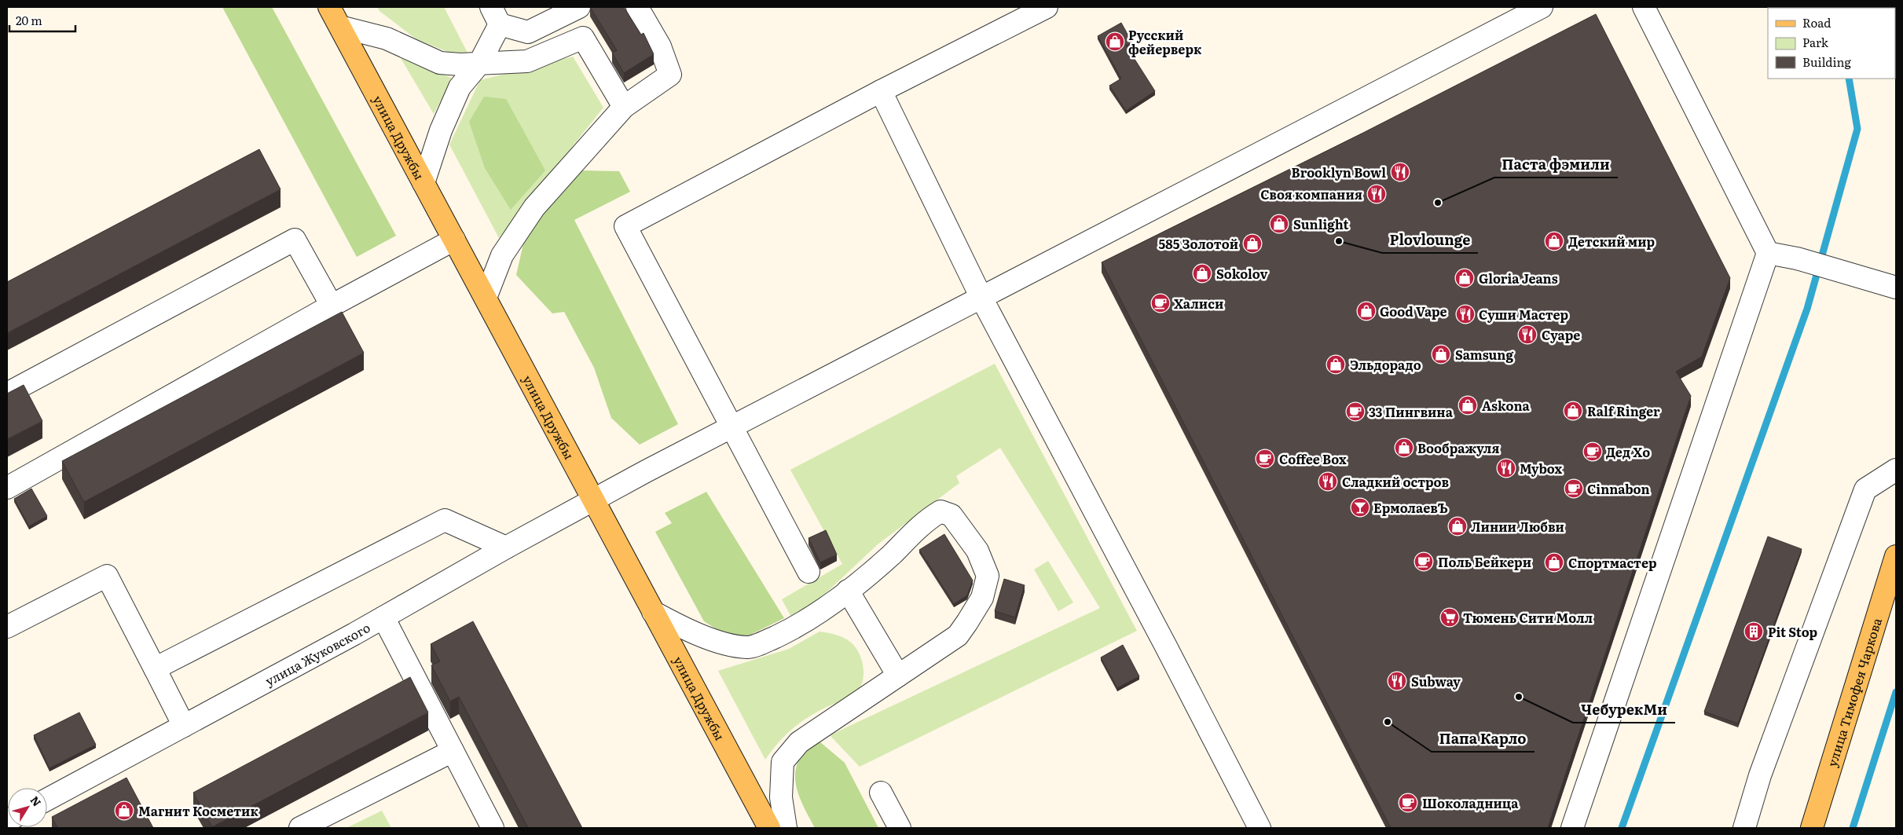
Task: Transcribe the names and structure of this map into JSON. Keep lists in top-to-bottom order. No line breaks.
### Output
{"streets":{"main road":["улица Дружбы","улица Тимофея Чаркова"],"street":["улица Жуковского"]},"crossings":[["улица Дружбы","улица Жуковского"]],"places":{"shop":["Русский фейерверк","Sunlight","Детский мир","585 Золотой","Sokolov","Gloria Jeans","Good Vape","Samsung","Эльдорадо","Askona","Ralf Ringer","Воображуля","Линии Любви","Спортмастер","Магнит Косметик"],"restaurant":["Brooklyn Bowl","Своя компания","Суши Мастер","Суаре","Mybox","Сладкий остров","Subway"],"other":["Паста фэмили","Plovlounge","ЧебурекМи","Папа Карло"],"cafe":["Халиси","33 Пингвина","Дед Хо","Coffee Box","Cinnabon","Поль Бейкери","Шоколадница"],"bar":["ЕрмолаевЪ"],"supermarket":["Тюмень Сити Молл"],"building":["Pit Stop"]},"legend":["Road","Park","Building"],"scale_bar":"20 m","north":"top right"}
